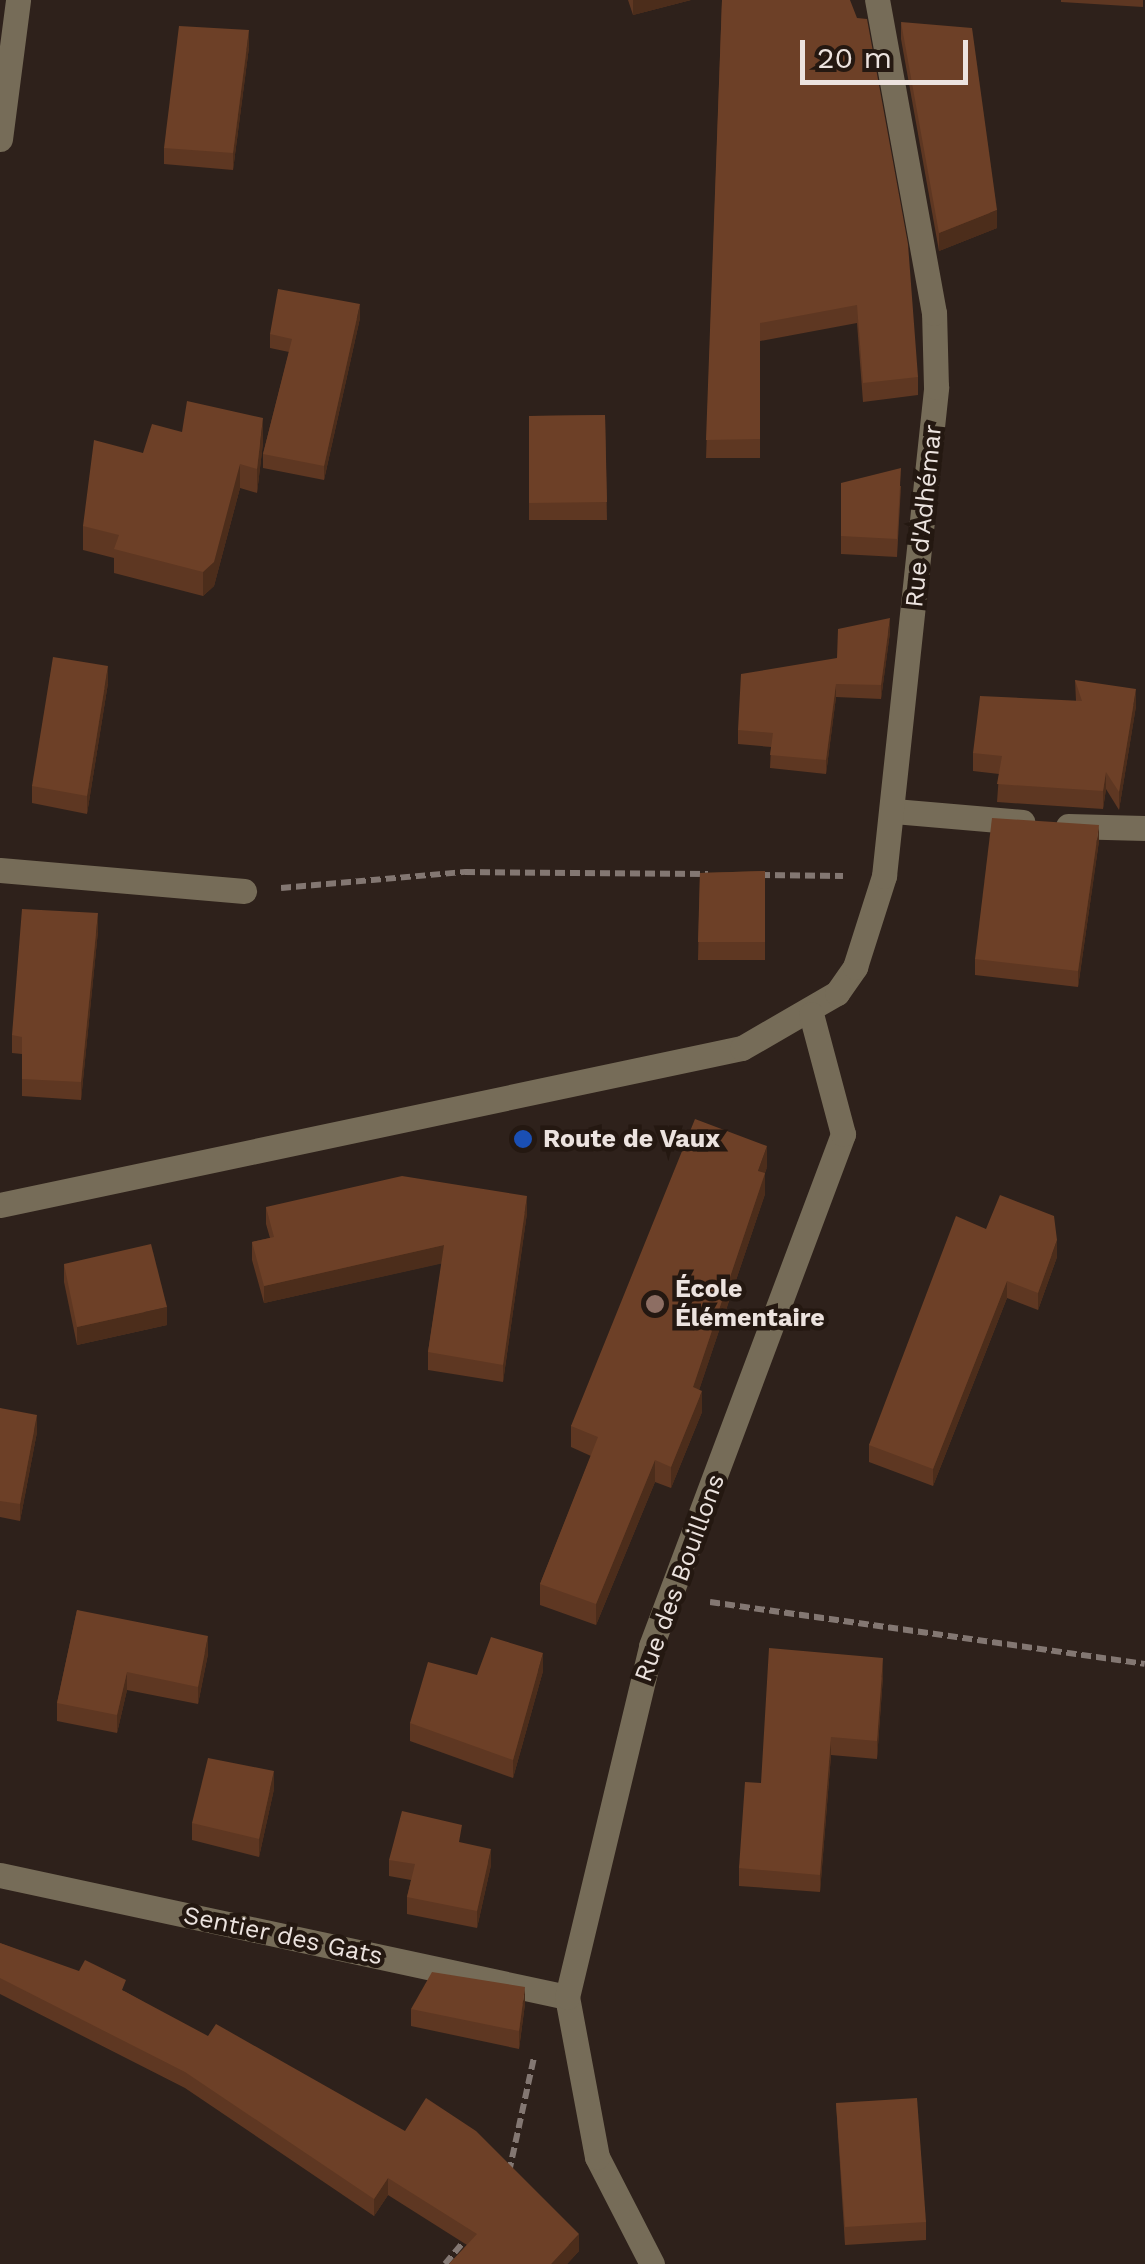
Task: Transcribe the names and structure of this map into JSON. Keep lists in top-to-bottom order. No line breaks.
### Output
{"streets":{"street":["Rue d'Adhémar","Rue des Bouillons","Sentier des Gats"]},"crossings":[["Rue d'Adhémar","Rue des Bouillons"],["Rue des Bouillons","Sentier des Gats"]],"places":["Route de Vaux","École Élémentaire"],"scale_bar":"20 m"}
